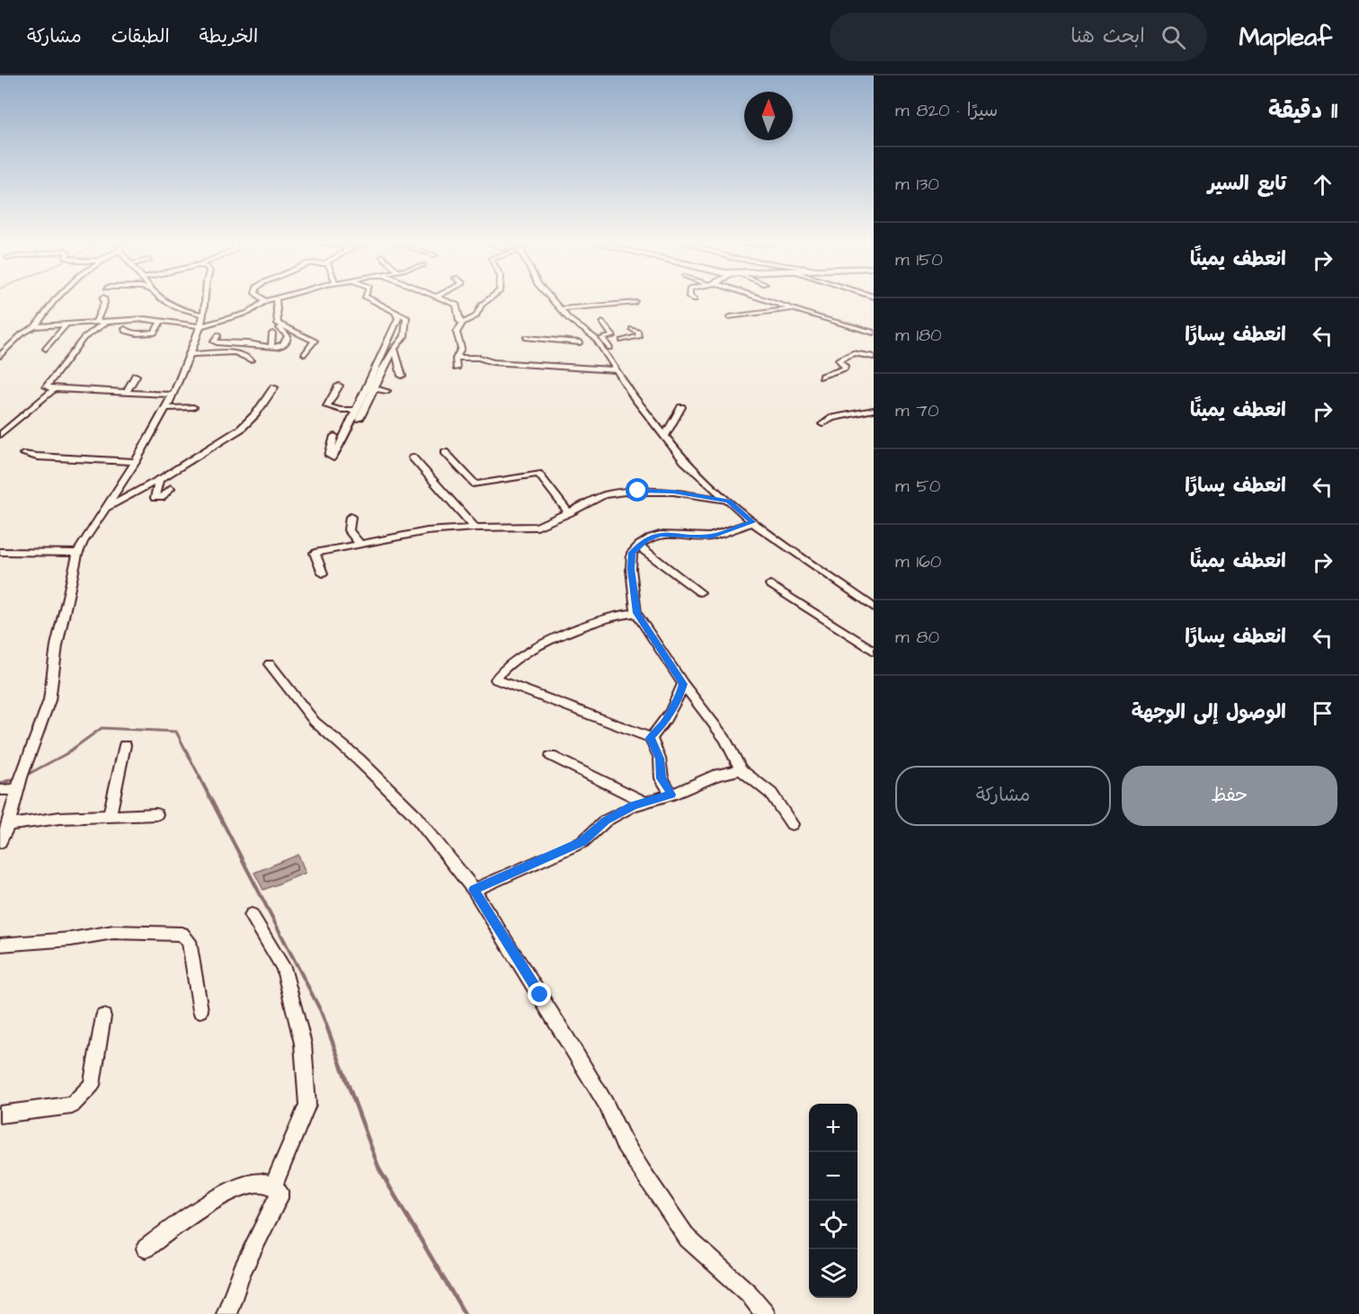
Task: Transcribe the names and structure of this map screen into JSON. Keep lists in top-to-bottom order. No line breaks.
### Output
{"north":"top","page":{"header":"Mapleaf","search":"ابحث هنا","nav":["الخريطة","الطبقات","مشاركة"],"heading":["11 دقيقة","سيرًا · 820 m"],"list":[["تابع السير","130 m"],["انعطف يمينًا","150 m"],["انعطف يسارًا","180 m"],["انعطف يمينًا","70 m"],["انعطف يسارًا","50 m"],["انعطف يمينًا","160 m"],["انعطف يسارًا","80 m"],"الوصول إلى الوجهة"],"buttons":["حفظ","مشاركة"],"map_buttons":["+","−"]}}
